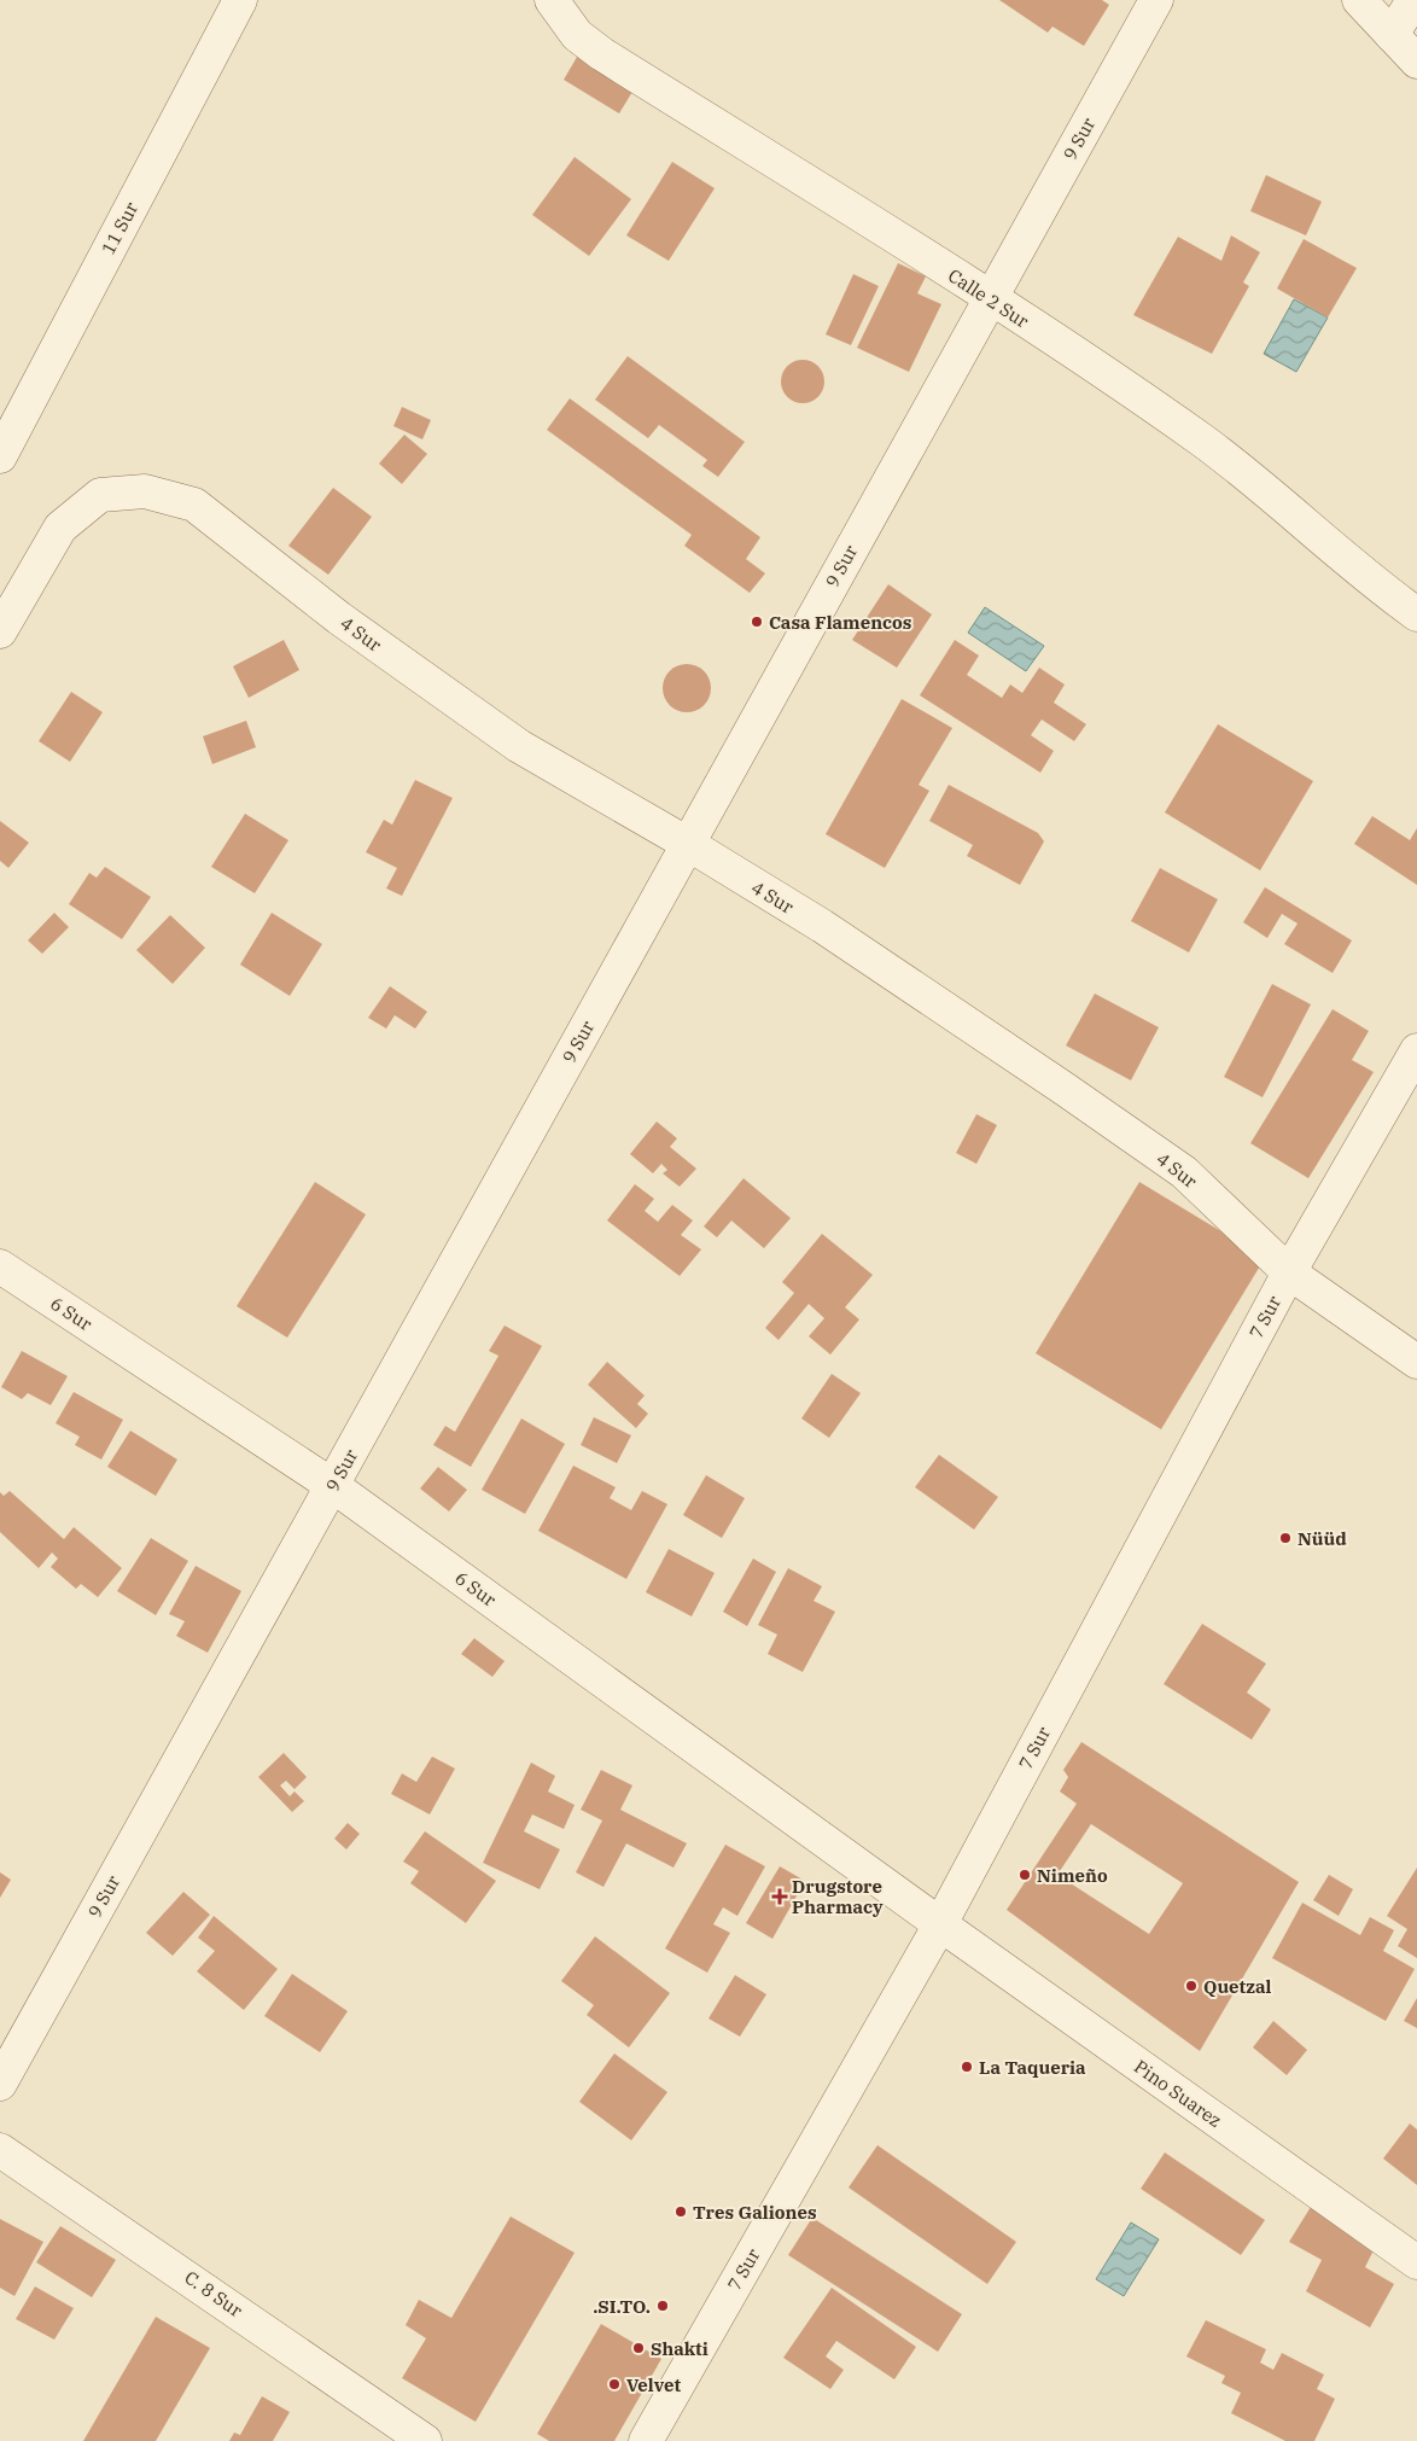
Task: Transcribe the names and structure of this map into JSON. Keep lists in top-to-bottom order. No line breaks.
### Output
{"streets":{"street":["9 Sur","11 Sur","Calle 2 Sur","4 Sur","6 Sur","7 Sur","Pino Suarez","C. 8 Sur"]},"crossings":[["9 Sur","Calle 2 Sur"],["9 Sur","4 Sur"],["9 Sur","6 Sur"],["4 Sur","7 Sur"],["6 Sur","7 Sur"],["6 Sur","Pino Suarez"],["7 Sur","Pino Suarez"]],"places":{"other":["Casa Flamencos","Nüüd","Nimeño","Quetzal","La Taqueria","Tres Galiones",".SI.TO.","Shakti","Velvet"],"health":["Drugstore Pharmacy"]}}
